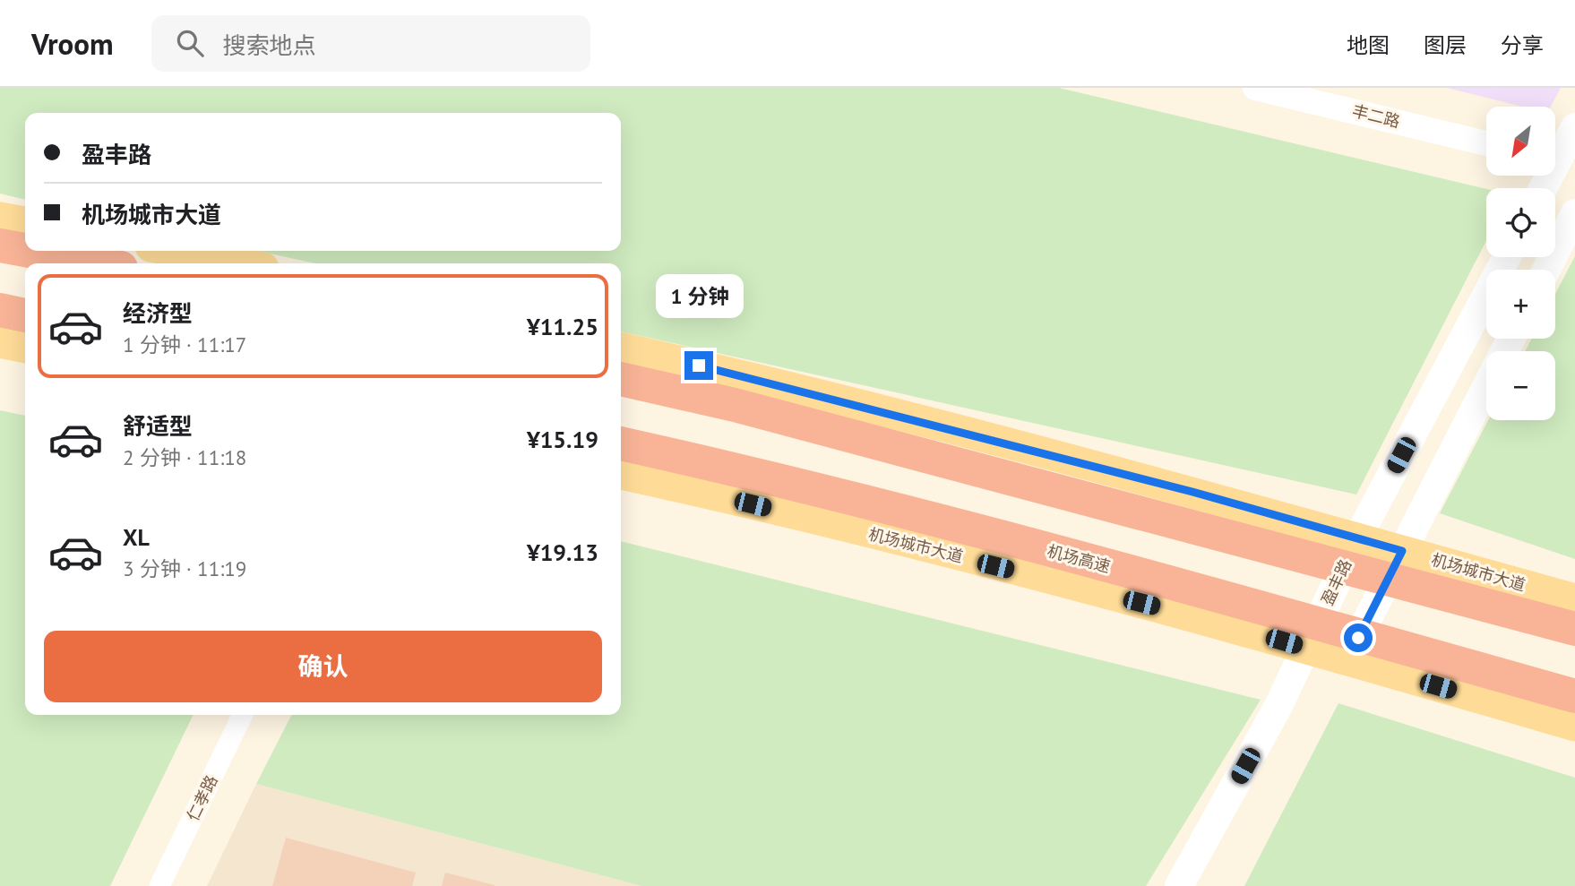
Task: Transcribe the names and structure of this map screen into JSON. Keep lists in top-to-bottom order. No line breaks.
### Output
{"streets":{"highway":["机场高速"],"main road":["机场城市大道","盈丰路"],"street":["丰二路","仁孝路"]},"crossings":[["机场城市大道","盈丰路"]],"north":"bottom left","page":{"header":"Vroom","search":"搜索地点","nav":["地图","图层","分享"],"map_buttons":["+","−"],"banner":["盈丰路","机场城市大道"],"bubble":"1 分钟","list":[{"name":"经济型","note":"1 分钟 · 11:17","value":"¥11.25"},{"name":"舒适型","note":"2 分钟 · 11:18","value":"¥15.19"},{"name":"XL","note":"3 分钟 · 11:19","value":"¥19.13"}],"buttons":"确认"}}
